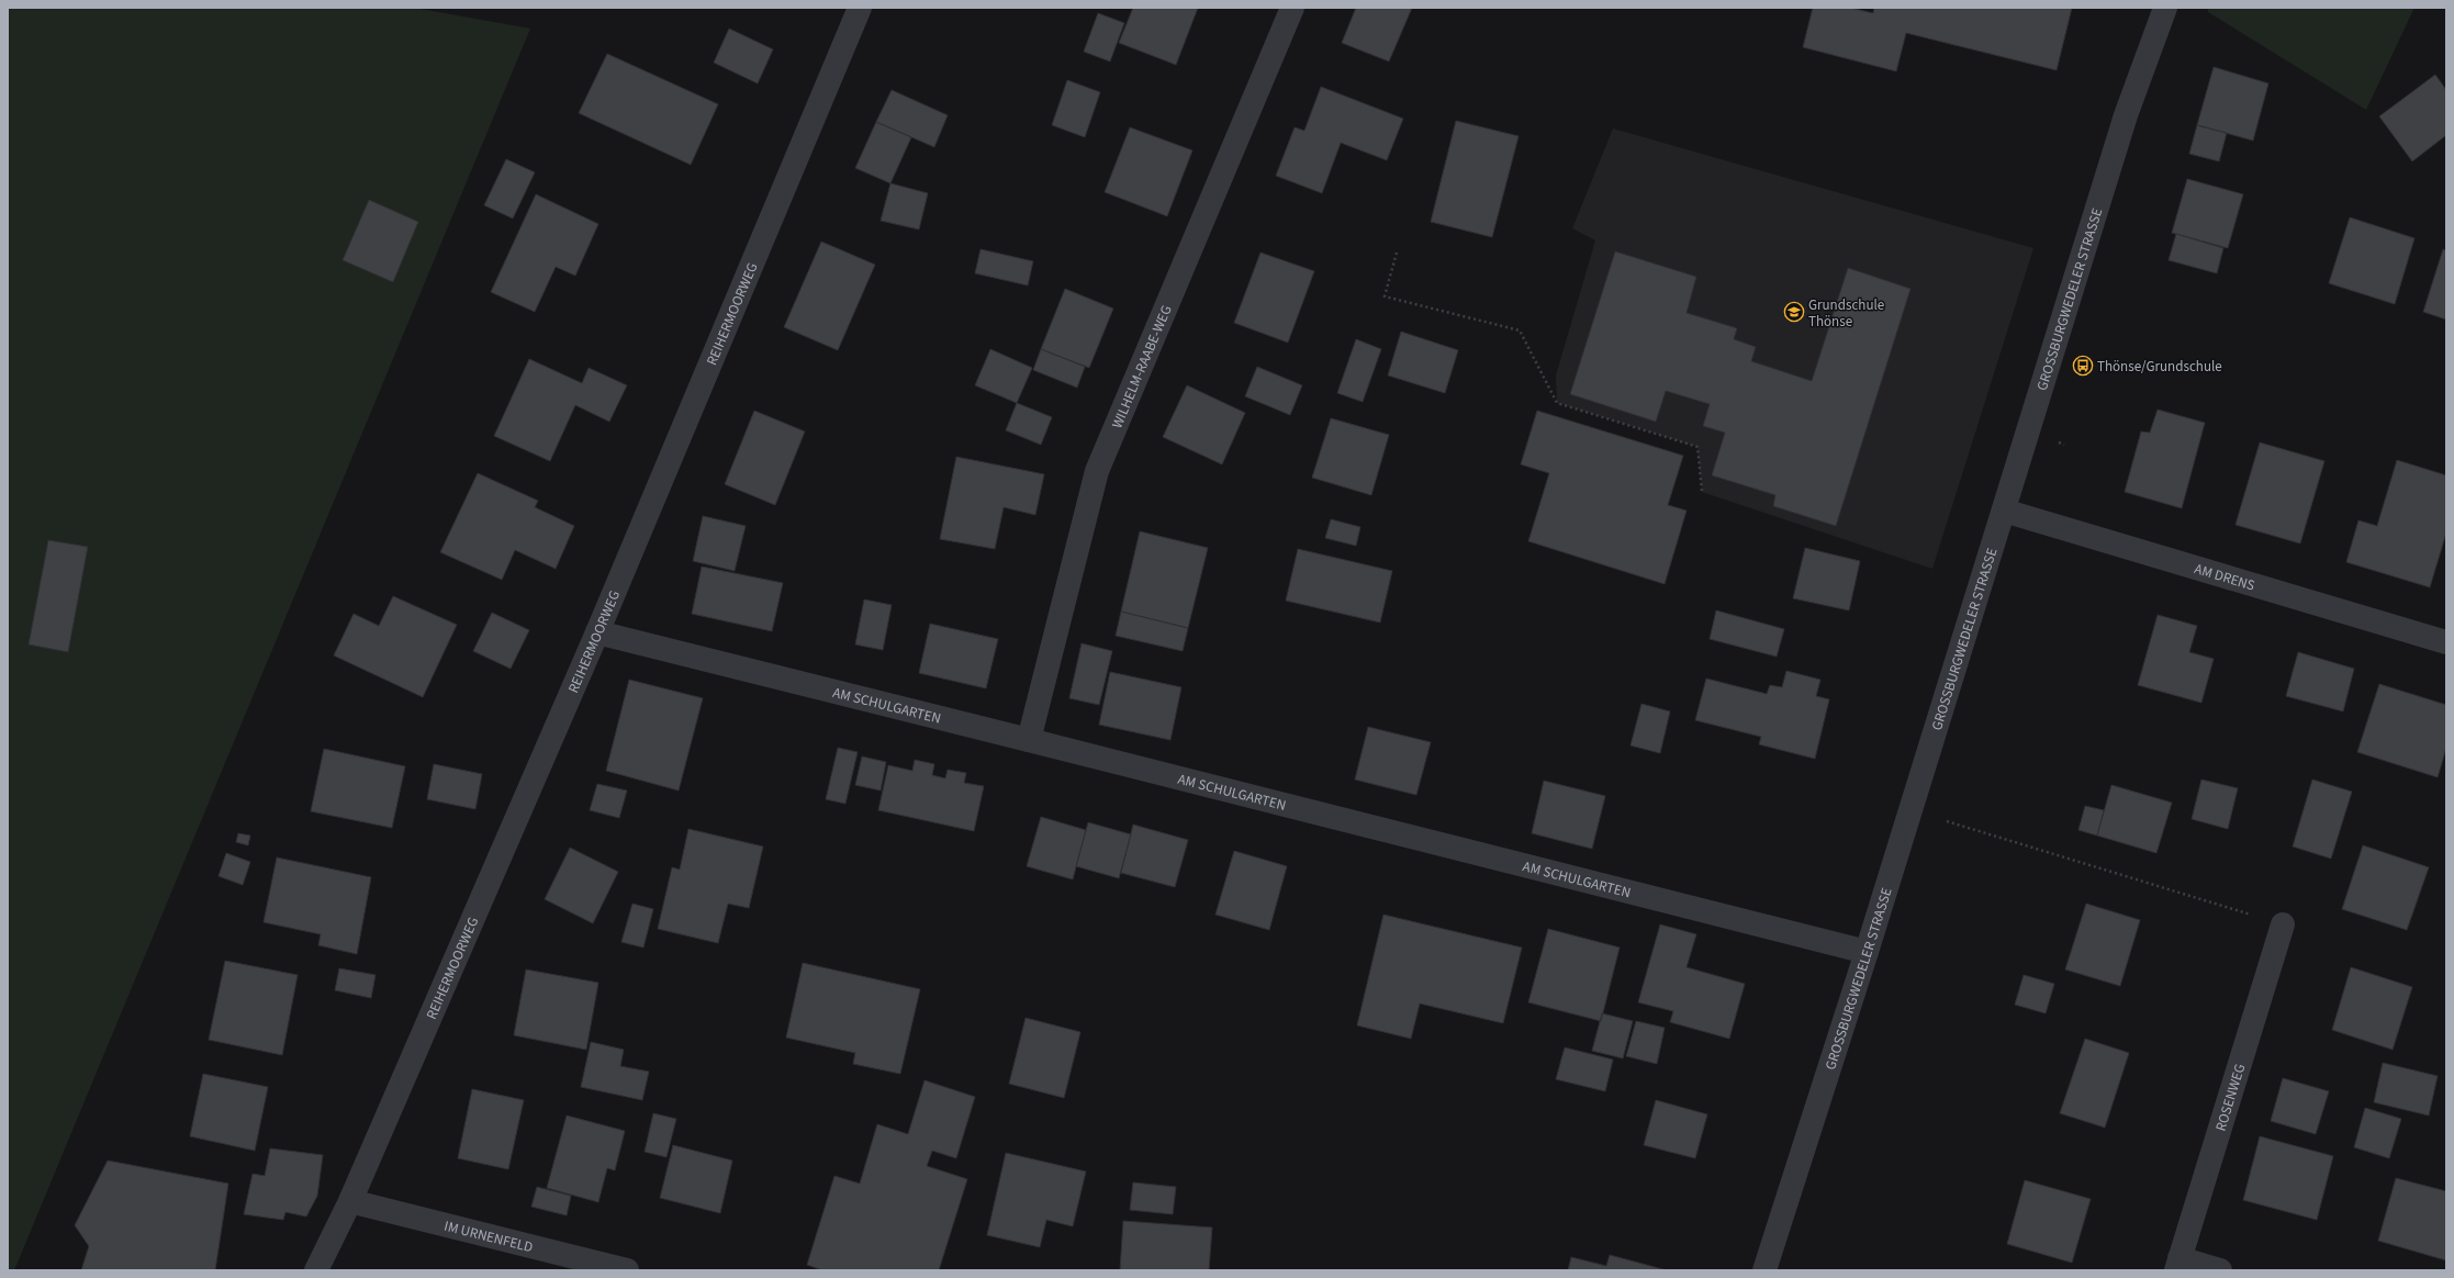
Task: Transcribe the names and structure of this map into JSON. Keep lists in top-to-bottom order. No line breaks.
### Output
{"streets":{"street":["GROSSBURGWEDELER STRASSE","REIHERMOORWEG","WILHELM-RAABE-WEG","AM DRENS","AM SCHULGARTEN","ROSENWEG","IM URNENFELD"]},"crossings":[["GROSSBURGWEDELER STRASSE","AM DRENS"],["GROSSBURGWEDELER STRASSE","AM SCHULGARTEN"],["REIHERMOORWEG","AM SCHULGARTEN"],["REIHERMOORWEG","IM URNENFELD"],["WILHELM-RAABE-WEG","AM SCHULGARTEN"]],"places":{"school or university":["Grundschule Thönse"],"bus stop":["Thönse/Grundschule"]}}
